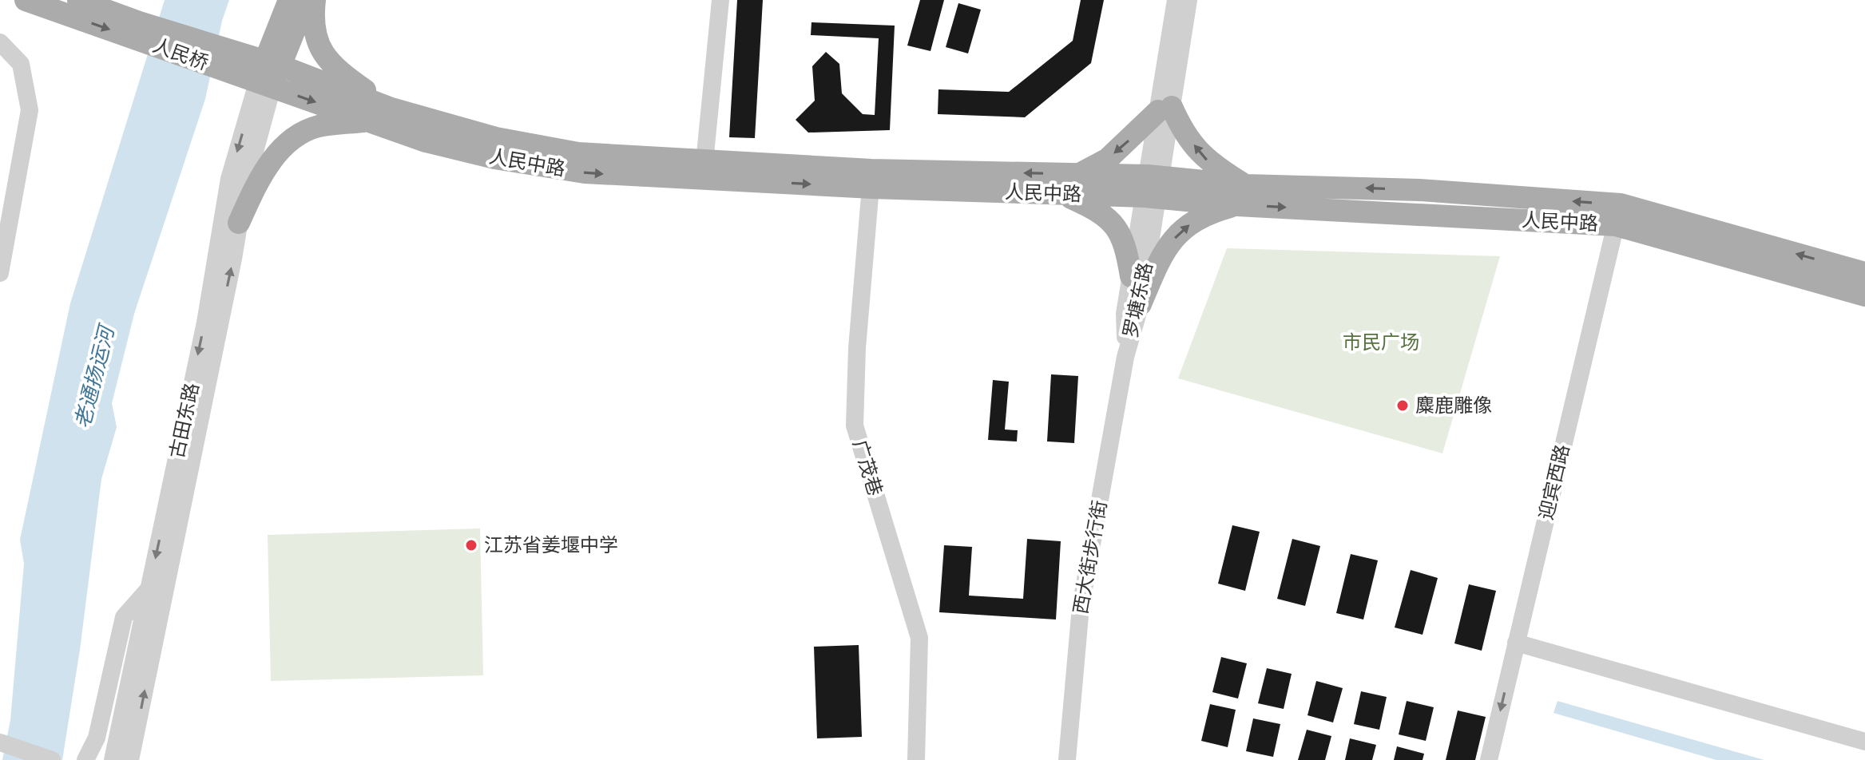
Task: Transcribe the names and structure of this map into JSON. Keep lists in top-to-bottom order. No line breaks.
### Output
{"streets":{"main road":["人民桥","人民中路"],"street":["罗塘东路","古田东路","广茂巷","迎宾西路","西大街步行街"]},"crossings":[["人民桥","人民中路"],["人民中路","罗塘东路"],["人民中路","古田东路"],["人民中路","广茂巷"],["人民中路","迎宾西路"],["罗塘东路","西大街步行街"]],"water":["老通扬运河"],"parks":["市民广场"],"places":["麋鹿雕像","江苏省姜堰中学"]}
